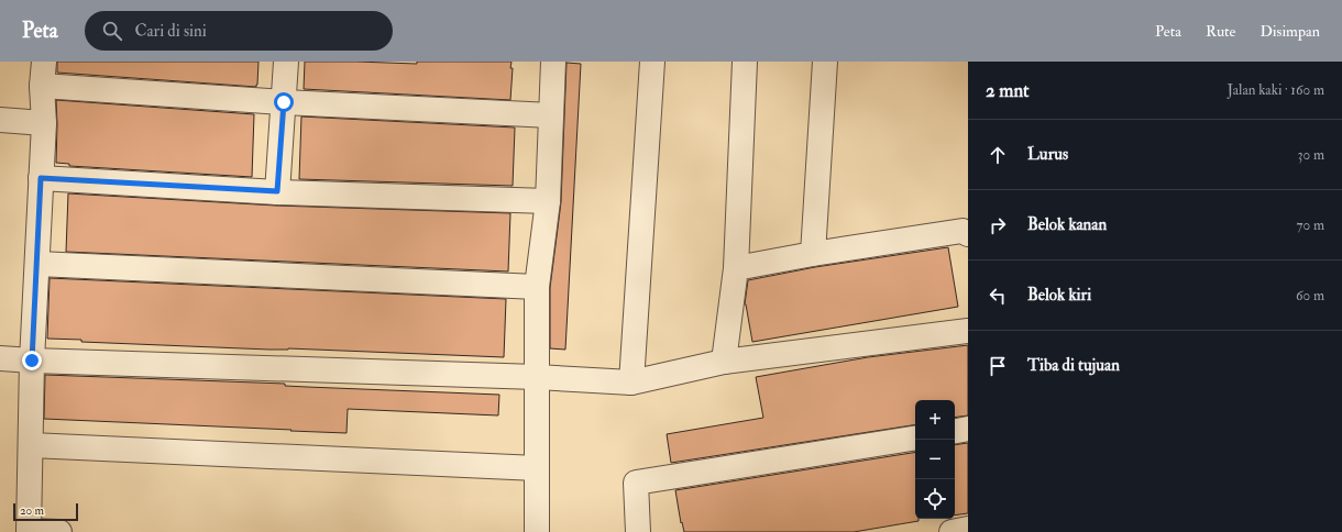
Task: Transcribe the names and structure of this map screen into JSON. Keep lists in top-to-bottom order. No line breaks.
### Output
{"scale_bar":"20 m","page":{"header":"Peta","search":"Cari di sini","nav":["Peta","Rute","Disimpan"],"heading":["2 mnt","Jalan kaki · 160 m"],"list":[["Lurus","30 m"],["Belok kanan","70 m"],["Belok kiri","60 m"],"Tiba di tujuan"],"map_buttons":["+","−"],"scale":"20 m"}}
